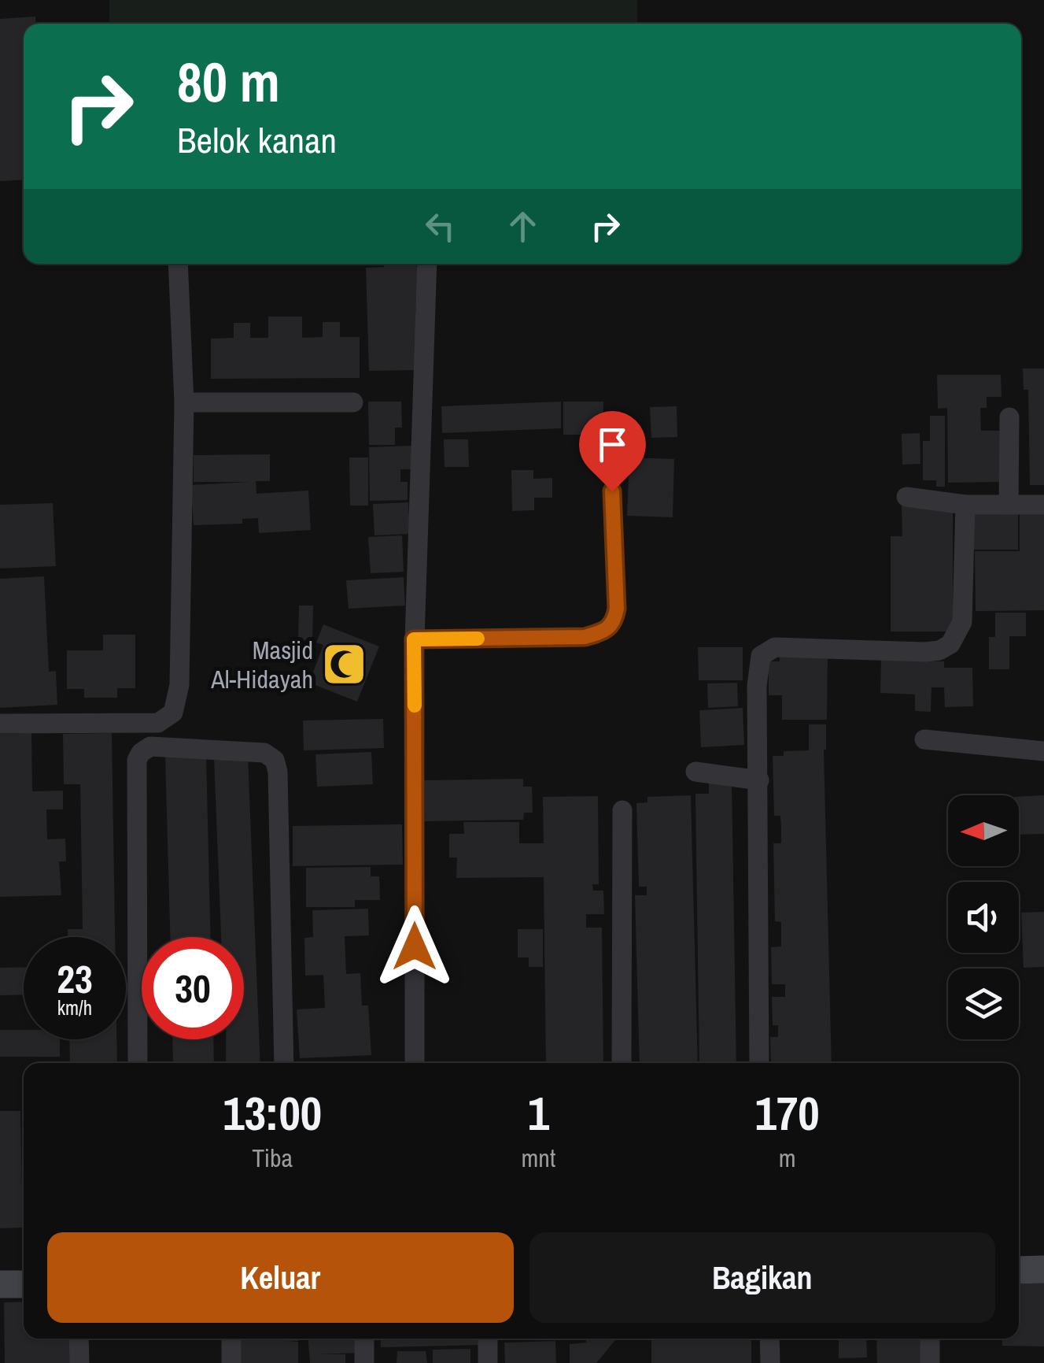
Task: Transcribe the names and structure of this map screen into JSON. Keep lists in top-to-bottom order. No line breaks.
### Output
{"places":{"mosque":["Masjid Al-Hidayah"]},"north":"left","page":{"turn":["80 m","Belok kanan"],"speed":"23 km/h","limit":"30","eta":["13:00","Tiba","1","mnt","170","m"],"buttons":["Keluar","Bagikan"]}}
